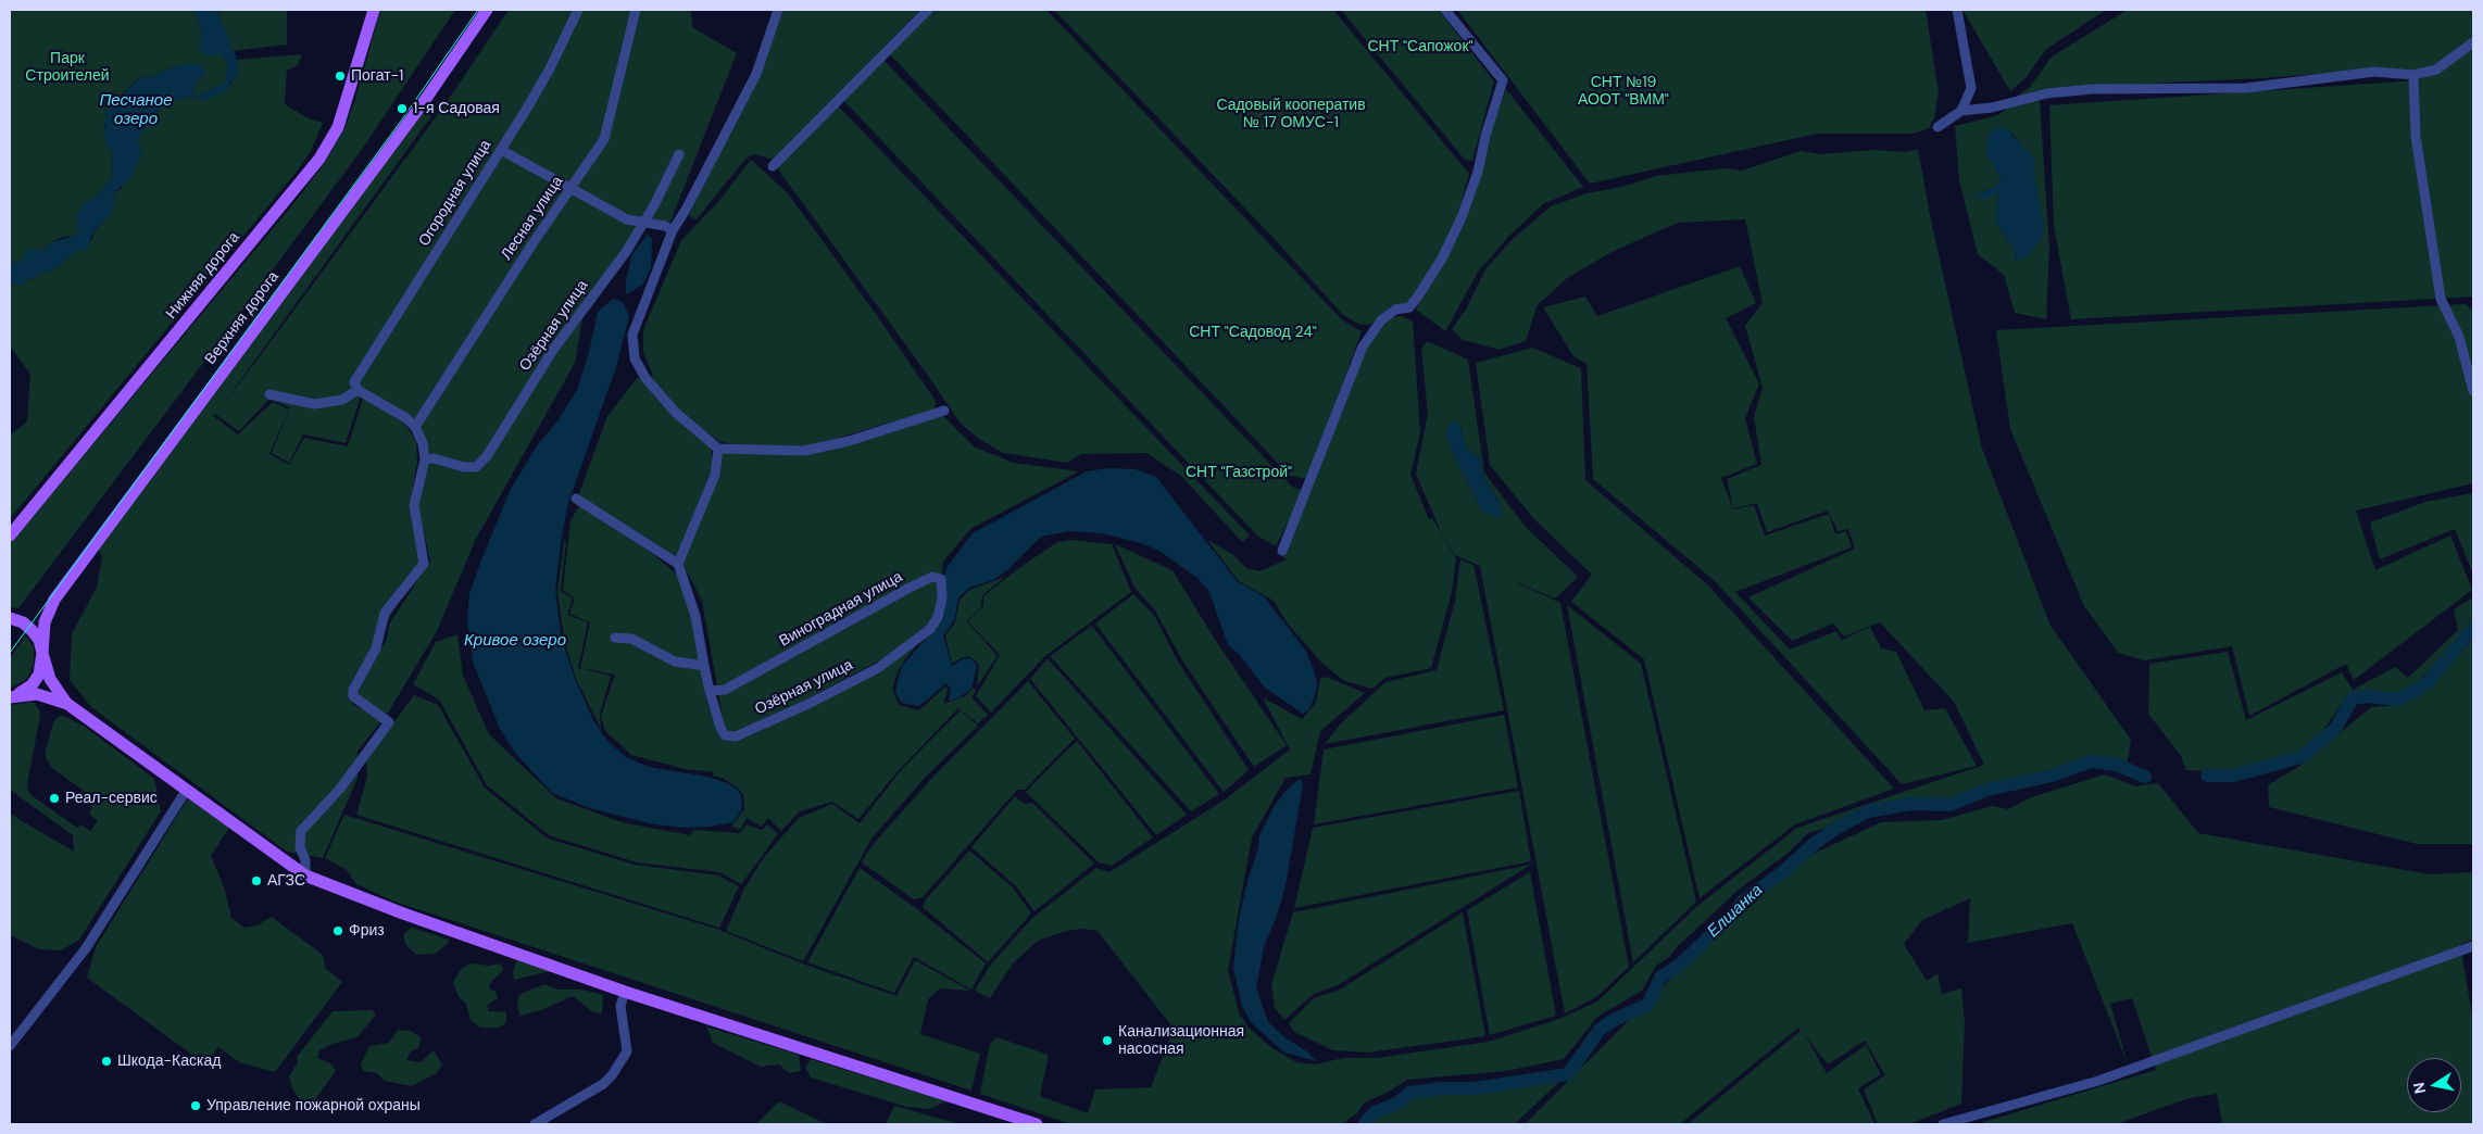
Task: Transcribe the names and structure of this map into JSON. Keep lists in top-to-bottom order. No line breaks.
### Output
{"streets":{"main road":["Нижняя дорога","Верхняя дорога"],"street":["Огородная улица","Лесная улица","Озёрная улица","Виноградная улица"]},"crossings":[["Озёрная улица","Виноградная улица"]],"water":["Песчаное озеро","Кривое озеро","Елшанка"],"parks":["СНТ \"Сапожок\"","Парк Строителей","СНТ №19 АООТ \"ВММ\"","Садовый кооператив № 17 ОМУС-1","СНТ \"Садовод 24\"","СНТ \"Газстрой\""],"places":["Погат-1","1-я Садовая","Реал-сервис","АГЗС","Фриз","Канализационная насосная","Шкода-Каскад","Управление пожарной охраны"],"north":"left"}
